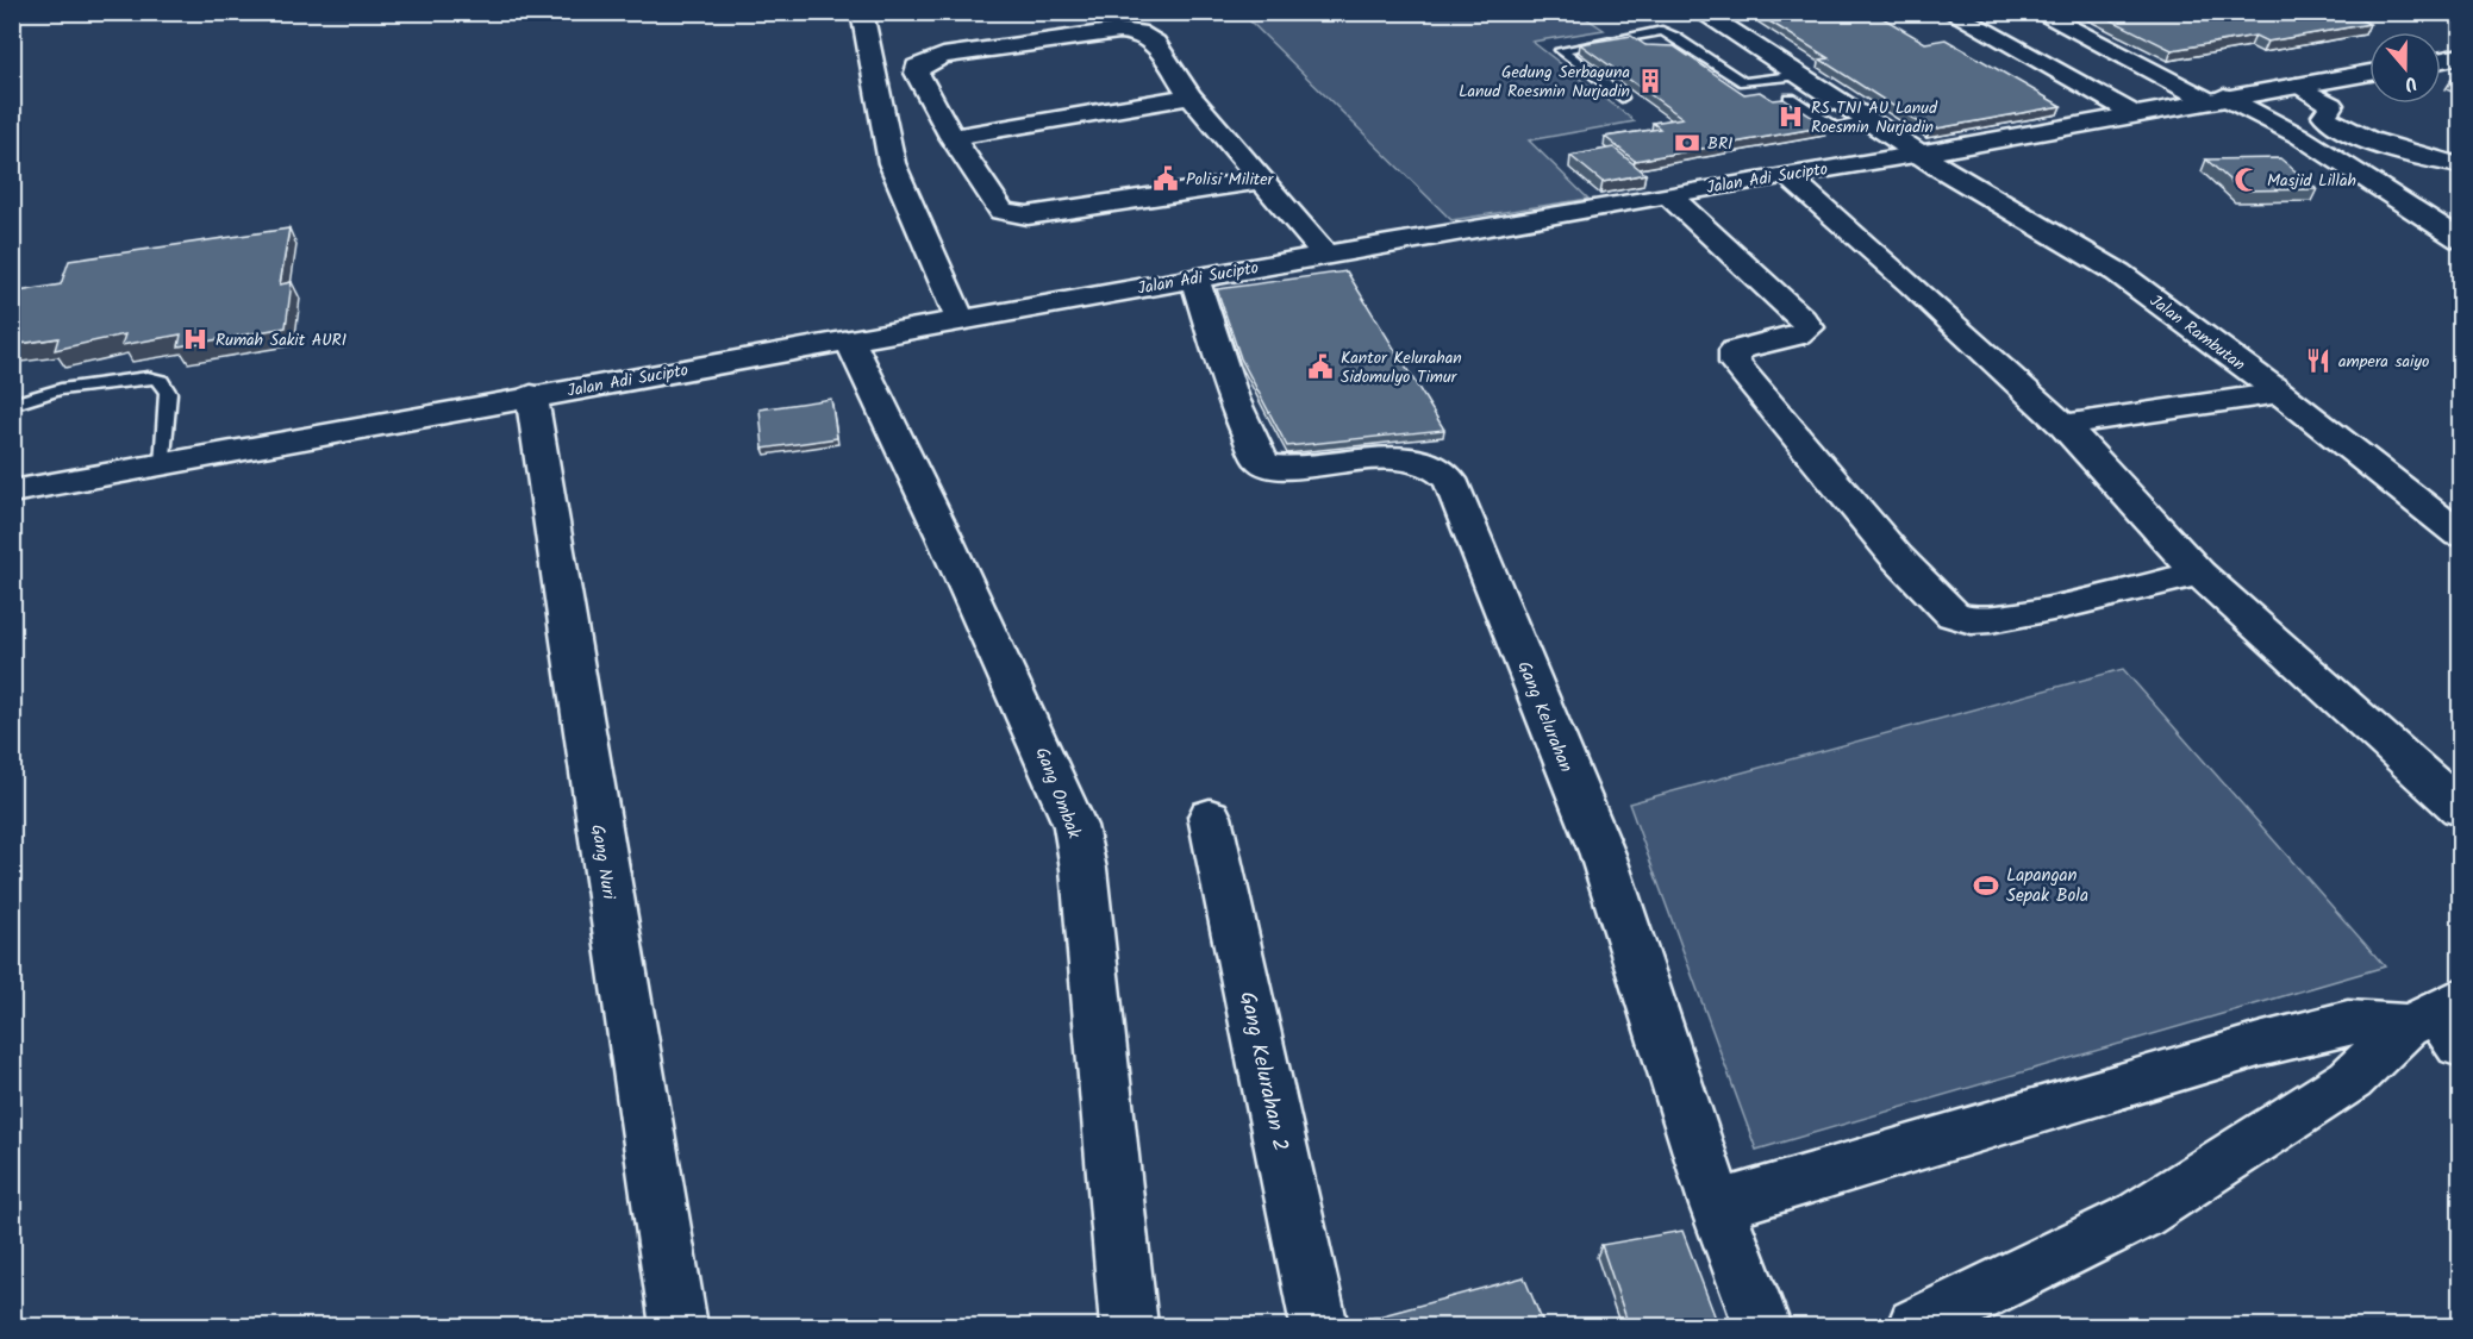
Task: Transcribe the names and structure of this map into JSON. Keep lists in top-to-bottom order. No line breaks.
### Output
{"streets":{"street":["Jalan Adi Sucipto","Jalan Rambutan","Gang Kelurahan","Gang Ombak","Gang Nuri","Gang Kelurahan 2"]},"crossings":[["Jalan Adi Sucipto","Jalan Rambutan"],["Jalan Adi Sucipto","Gang Kelurahan"],["Jalan Adi Sucipto","Gang Ombak"],["Jalan Adi Sucipto","Gang Nuri"]],"places":{"building":["Gedung Serbaguna Lanud Roesmin Nurjadin"],"hospital":["RS TNI AU Lanud Roesmin Nurjadin","Rumah Sakit AURI"],"bank":["BRI"],"public building":["Polisi Militer","Kantor Kelurahan Sidomulyo Timur"],"mosque":["Masjid Lillah"],"restaurant":["ampera saiyo"],"sports":["Lapangan Sepak Bola"]},"north":"bottom"}
